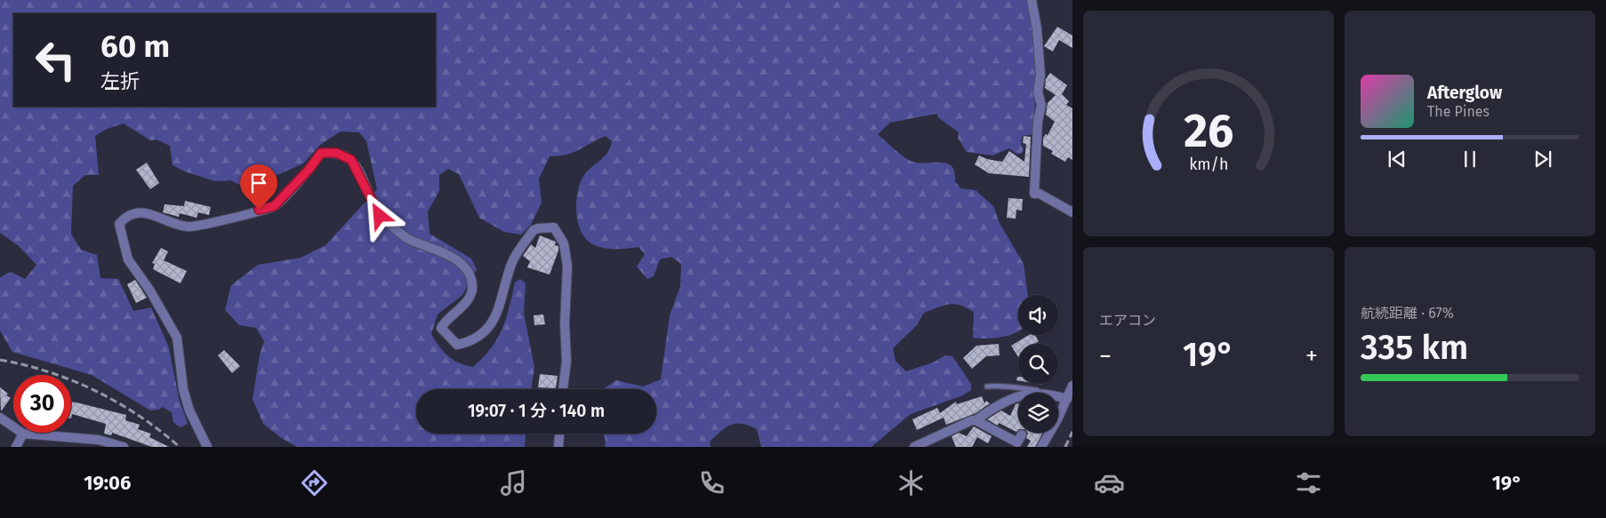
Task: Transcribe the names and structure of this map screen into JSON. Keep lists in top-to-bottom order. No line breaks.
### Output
{"page":{"turn":["60 m","左折"],"song":["Afterglow","The Pines"],"tile":["エアコン",["航続距離 · 67%","335 km"]],"heat":["−","19°","+"],"limit":"30","trip":"19:07 · 1 分 · 140 m","tabs":["19:06","19°"],"gauge":["26","km/h"]}}
